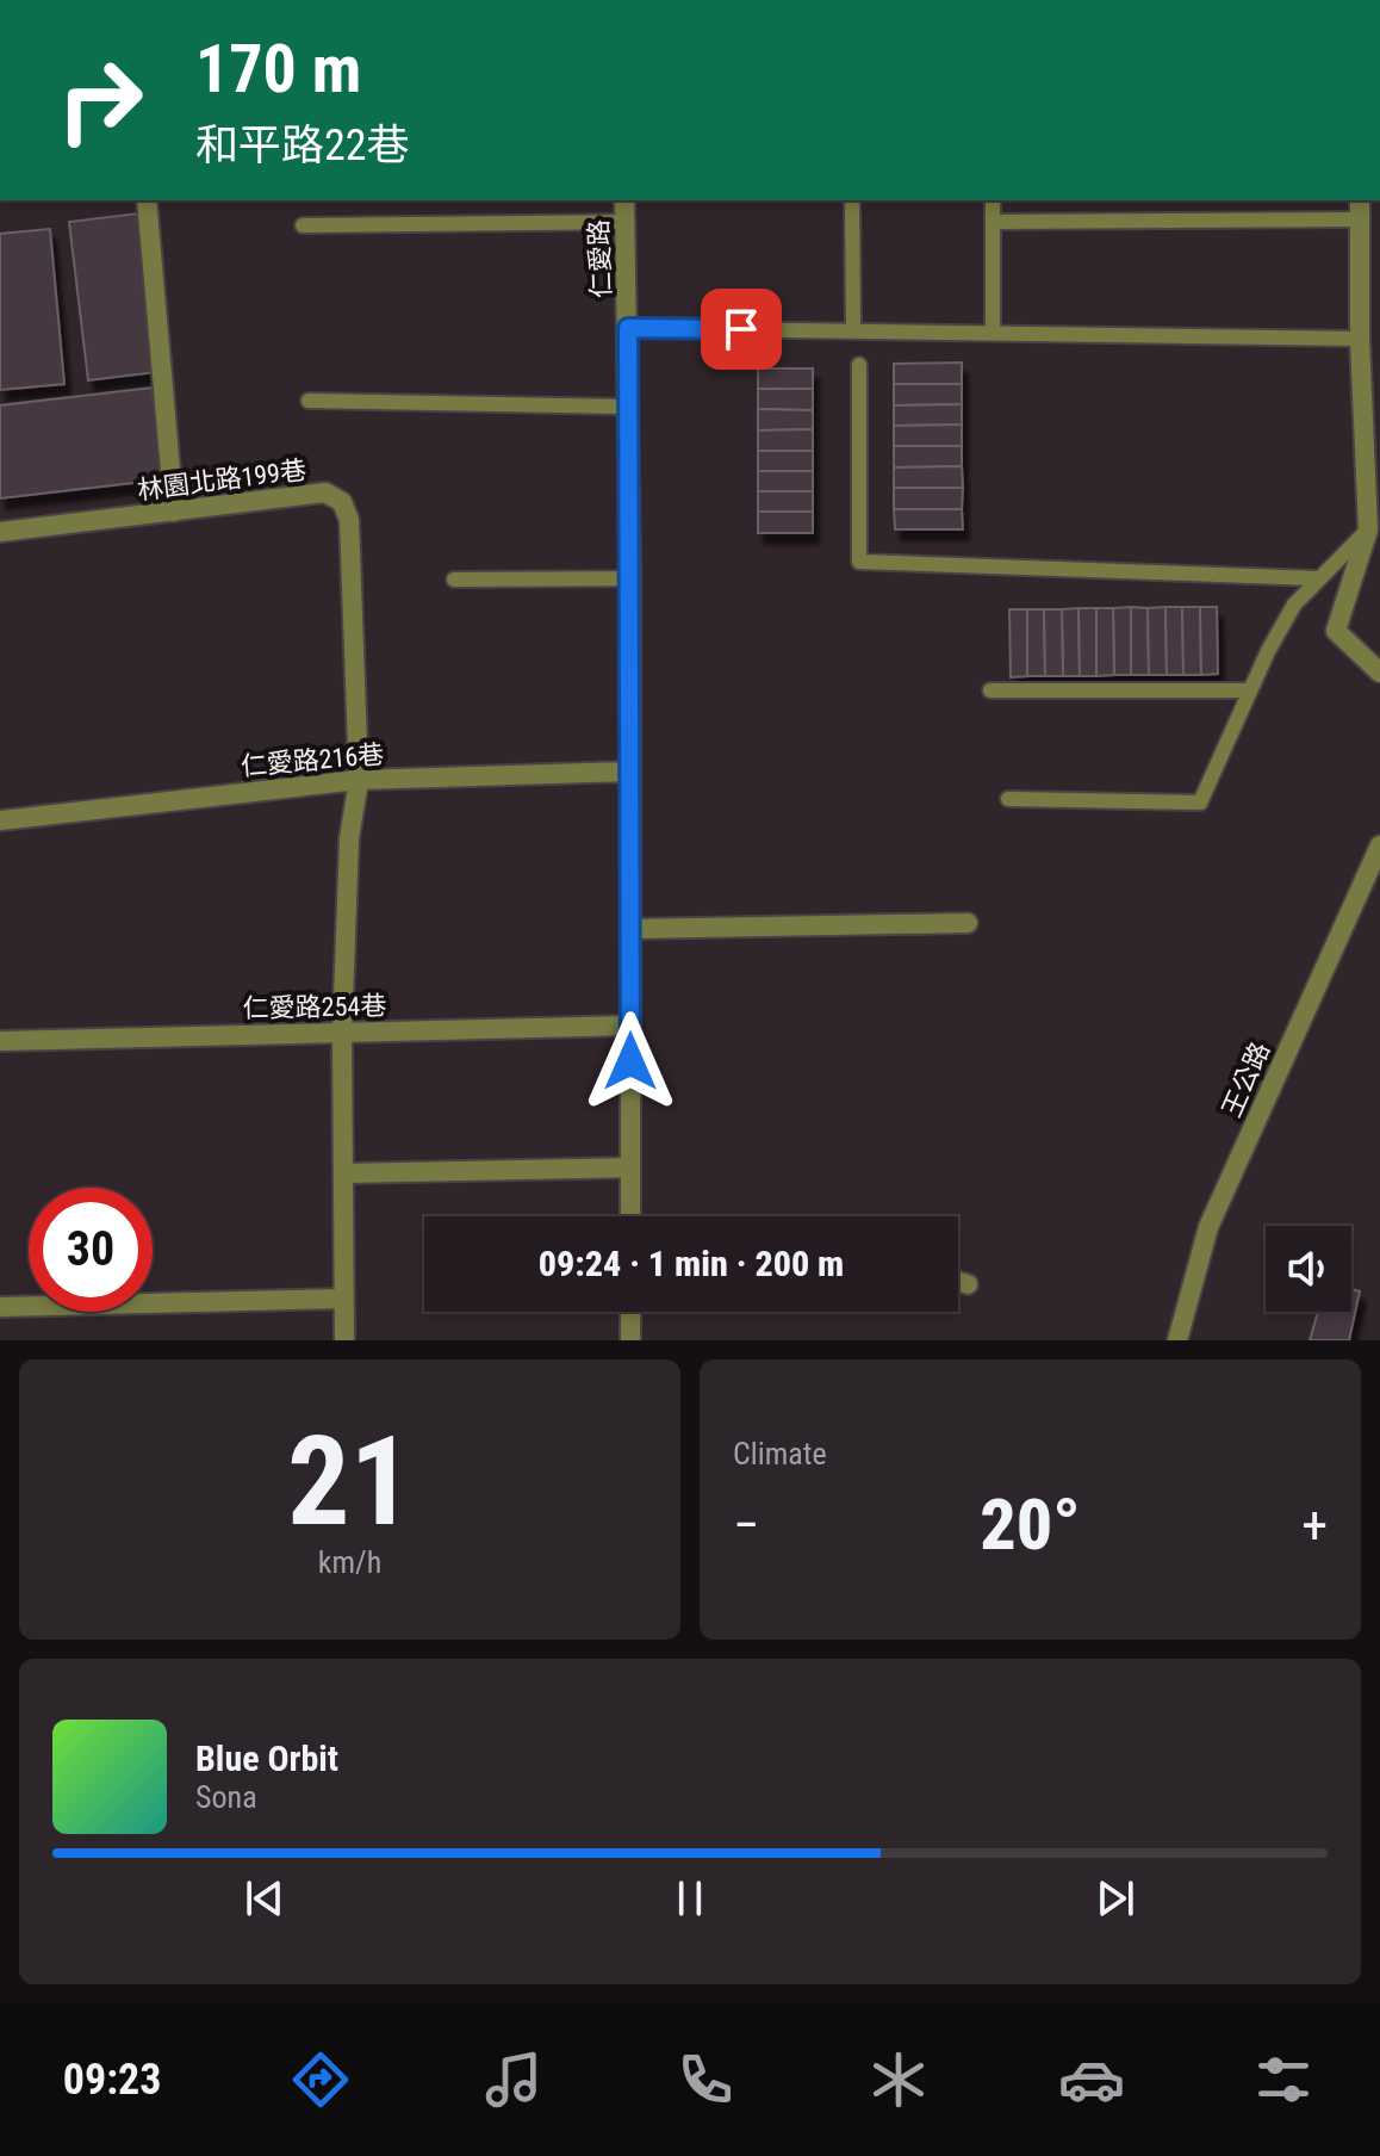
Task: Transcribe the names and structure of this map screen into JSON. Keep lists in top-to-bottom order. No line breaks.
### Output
{"streets":{"street":["仁愛路","林園北路199巷","仁愛路216巷","仁愛路254巷","王公路"]},"crossings":[["仁愛路","仁愛路216巷"],["仁愛路","仁愛路254巷"],["林園北路199巷","仁愛路216巷"]],"page":{"turn":["170 m","和平路22巷"],"limit":"30","trip":"09:24 · 1 min · 200 m","tile":[["21","km/h"],"Climate"],"heat":["−","20°","+"],"song":["Blue Orbit","Sona"],"tabs":"09:23"}}
